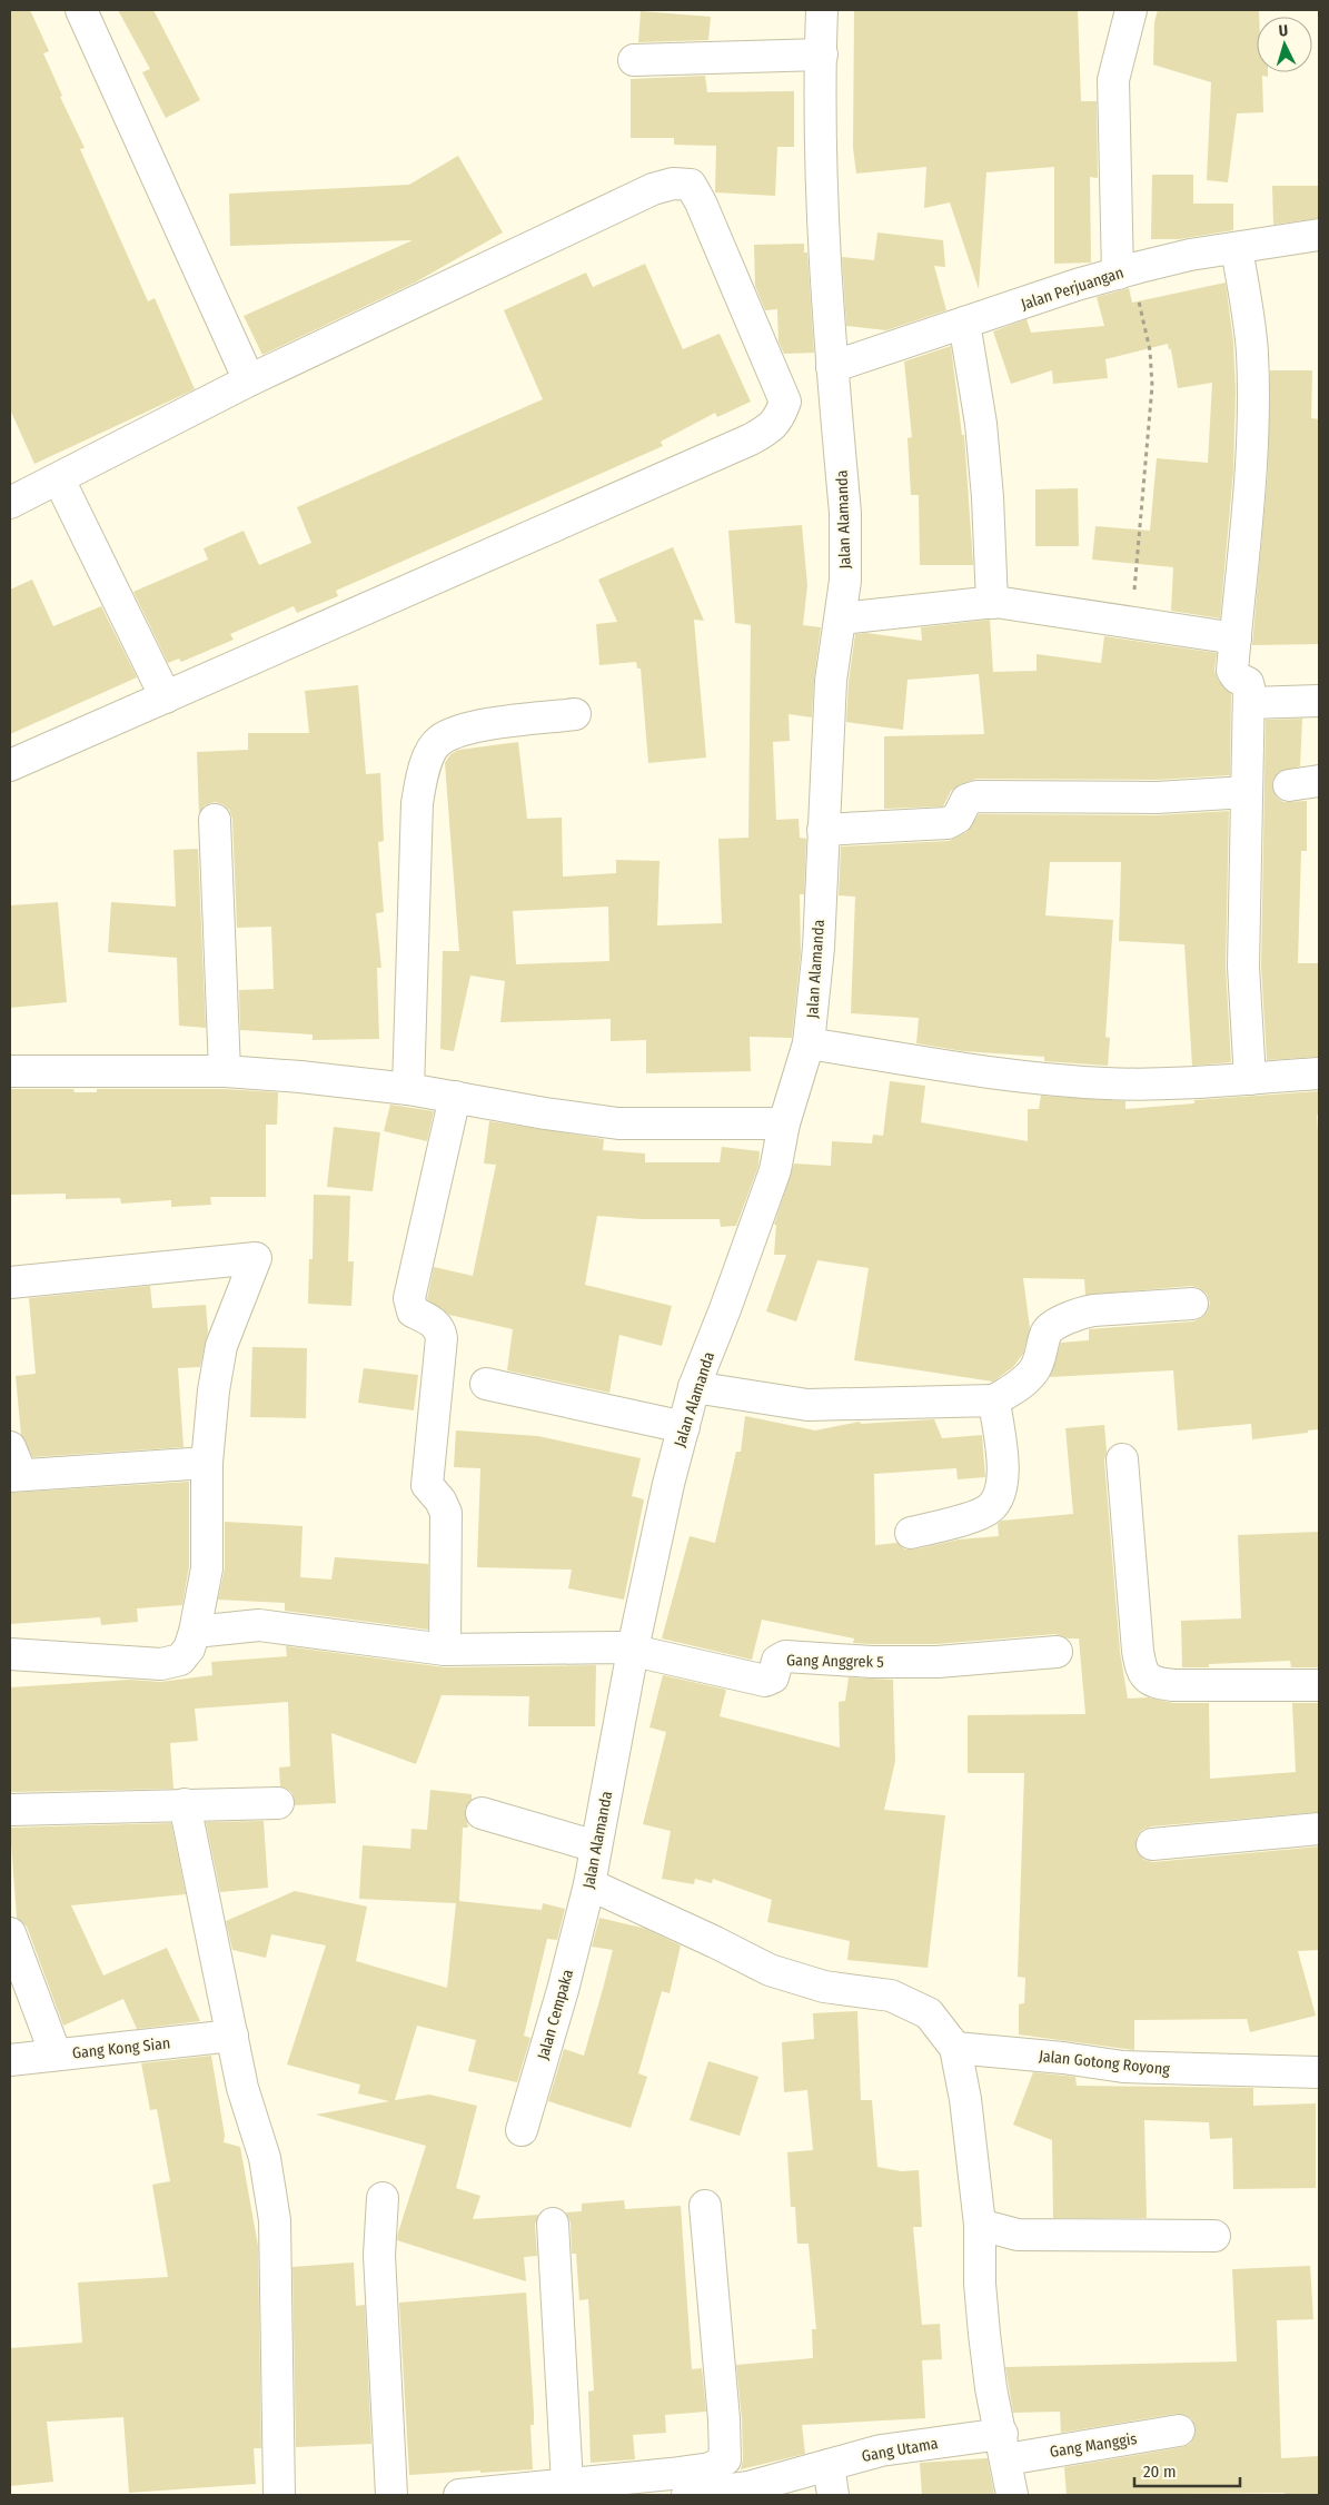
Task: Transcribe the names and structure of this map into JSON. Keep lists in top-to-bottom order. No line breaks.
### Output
{"streets":{"street":["Jalan Perjuangan","Jalan Alamanda","Gang Anggrek 5","Jalan Cempaka","Gang Kong Sian","Jalan Gotong Royong","Gang Manggis","Gang Utama"]},"crossings":[["Jalan Perjuangan","Jalan Alamanda"],["Jalan Alamanda","Gang Anggrek 5"],["Jalan Alamanda","Jalan Cempaka"],["Gang Manggis","Gang Utama"]],"scale_bar":"20 m","north":"top"}
